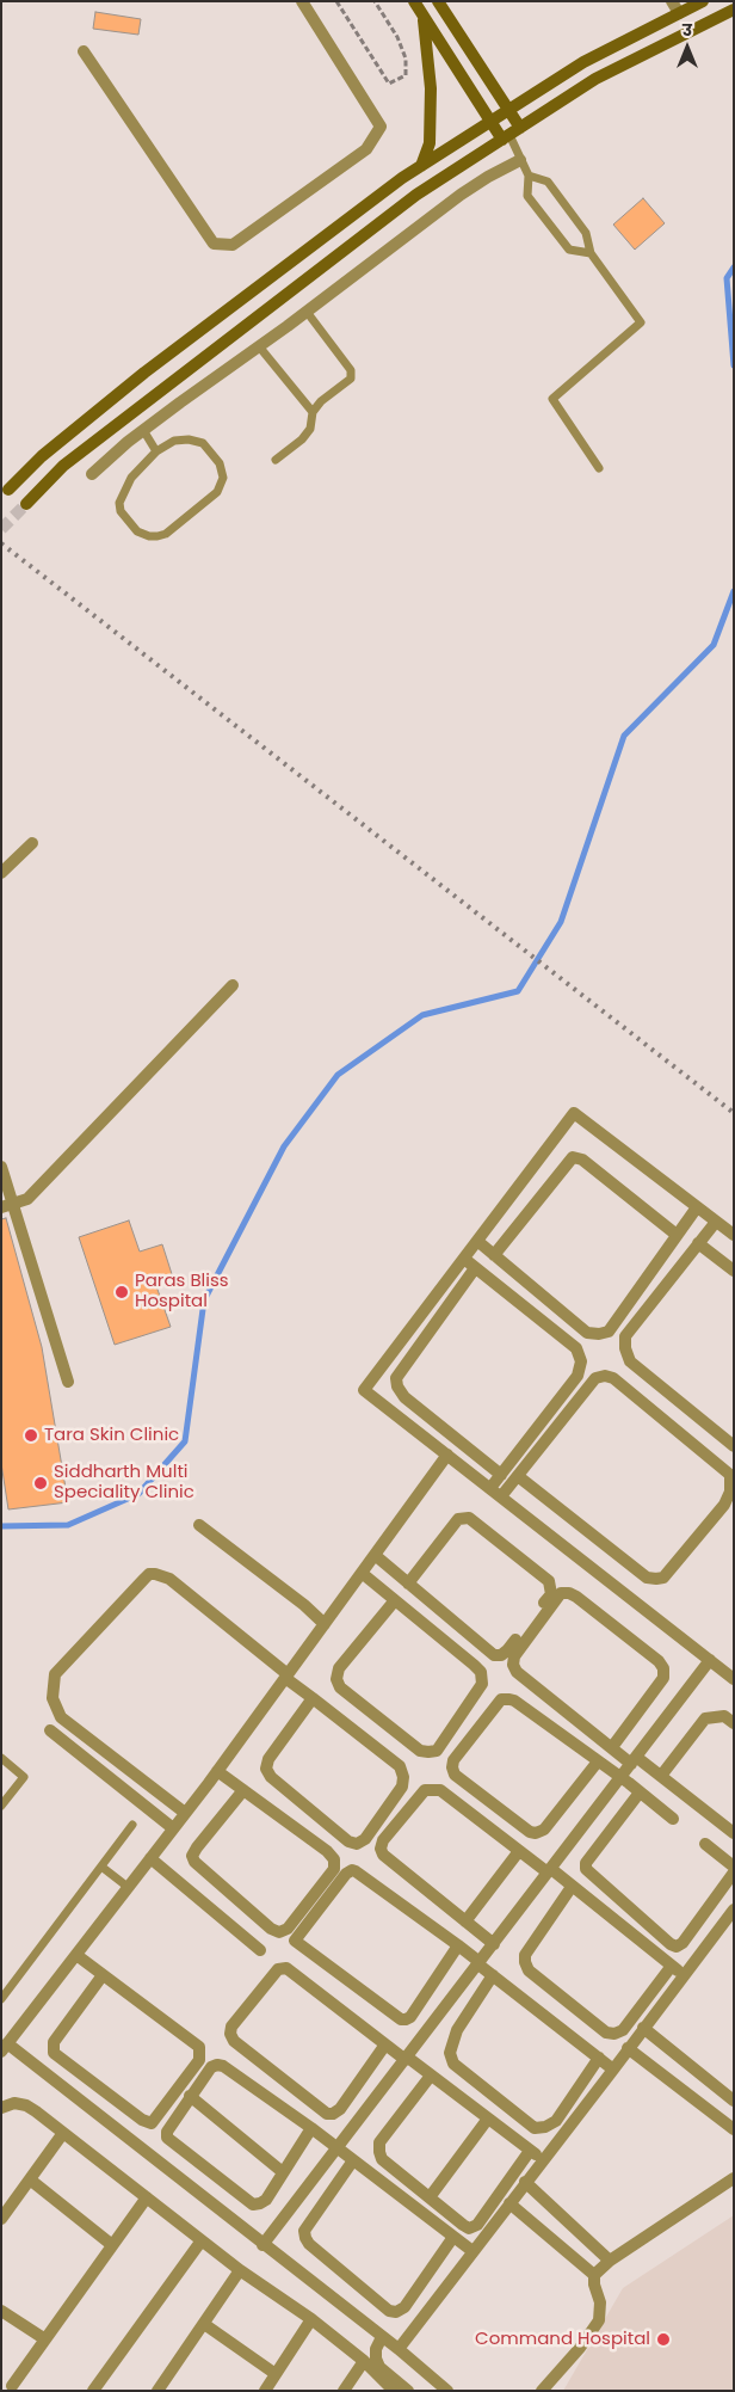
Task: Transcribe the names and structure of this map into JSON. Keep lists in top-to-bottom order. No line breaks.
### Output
{"places":["Paras Bliss Hospital","Tara Skin Clinic","Siddharth Multi Speciality Clinic","Command Hospital"],"north":"top"}
